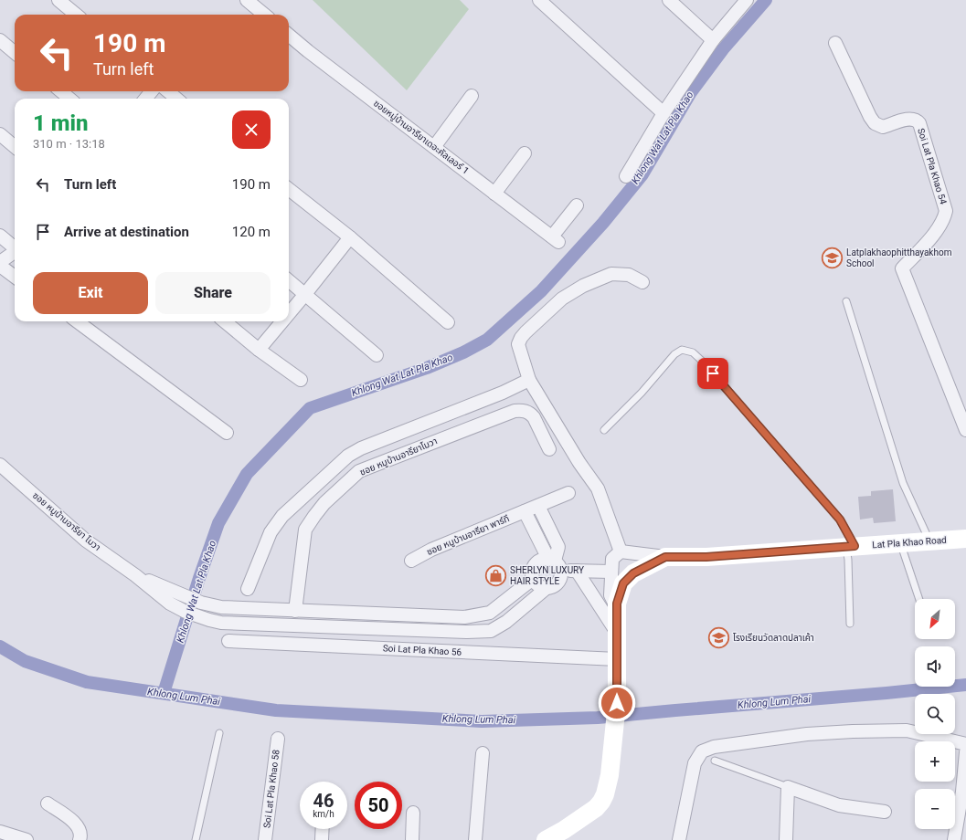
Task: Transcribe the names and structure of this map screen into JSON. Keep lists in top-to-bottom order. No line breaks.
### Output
{"streets":{"main road":["Lat Pla Khao Road"],"street":["ซอยหมู่บ้านอารียาเดอะคัลเลอร์ 1","Soi Lat Pla Khao 54","ซอย หมูบ้านอารียาโมวา","ซอย หมูบ้านอารียา โมวา","ซอย หมูบ้านอารียา พาร์ที","Soi Lat Pla Khao 56","Soi Lat Pla Khao 58"]},"crossings":[["Lat Pla Khao Road","Soi Lat Pla Khao 56"]],"water":["Khlong Wat Lat Pla Khao","Khlong Lum Phai"],"places":{"school or university":["Latplakhaophitthayakhom School","โรงเรียนวัดลาดปลาเค้า"],"shop":["SHERLYN LUXURY HAIR STYLE"]},"north":"bottom left","page":{"turn":["190 m","Turn left"],"heading":["1 min","310 m · 13:18"],"list":[{"name":"Turn left","value":"190 m"},{"name":"Arrive at destination","value":"120 m"}],"buttons":["Exit","Share"],"map_buttons":["+","−"],"speed":"46 km/h","limit":"50"}}
